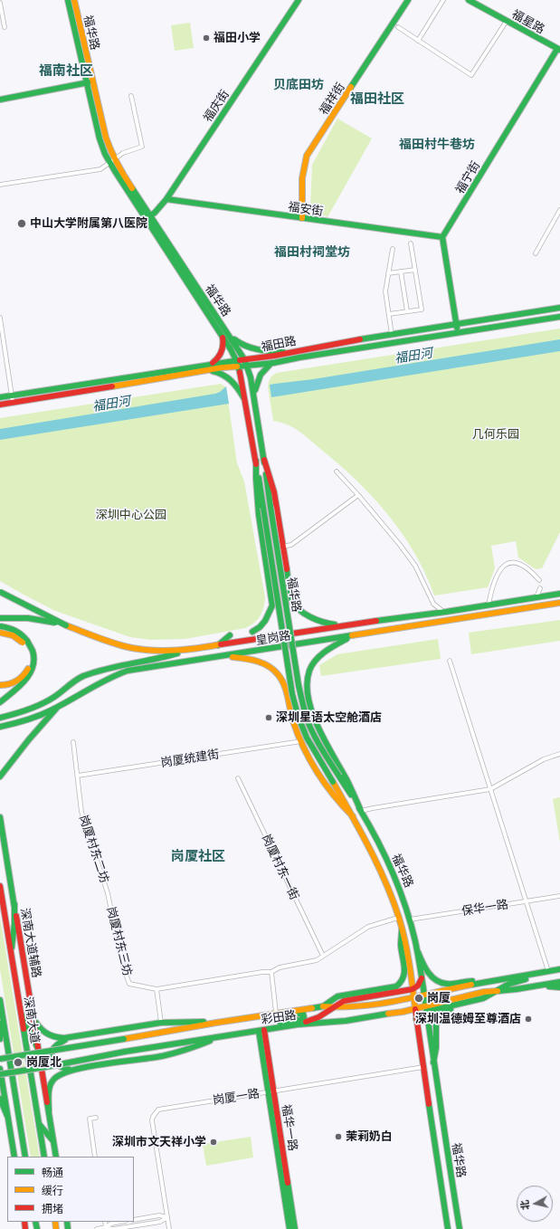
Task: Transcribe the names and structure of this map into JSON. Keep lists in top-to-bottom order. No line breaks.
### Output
{"streets":{"main road":["福星路","福华路","福祥街","福庆街","福宁街","福安街","福田路","皇岗路","深南大道辅路","彩田路","深南大道","福华一路"],"street":["岗厦统建街","岗厦村东二坊","岗厦村东一街","保华一路","岗厦村东三坊","岗厦一路"]},"crossings":[["福星路","福宁街"],["福华路","福庆街"],["福华路","福田路"],["福华路","保华一路"],["福华路","彩田路"],["福华路","岗厦一路"],["福祥街","福安街"],["福庆街","福安街"],["福宁街","福安街"],["岗厦统建街","岗厦村东二坊"],["岗厦村东二坊","岗厦村东三坊"],["彩田路","福华一路"],["岗厦一路","福华一路"]],"districts":["福南社区","贝底田坊","福田社区","福田村牛巷坊","福田村祠堂坊","岗厦社区"],"water":["福田河"],"parks":["几何乐园","深圳中心公园"],"places":["福田小学","中山大学附属第八医院","深圳星语太空舱酒店","岗厦","深圳温德姆至尊酒店","岗厦北","茉莉奶白","深圳市文天祥小学"],"legend":["畅通","缓行","拥堵"],"north":"left"}
